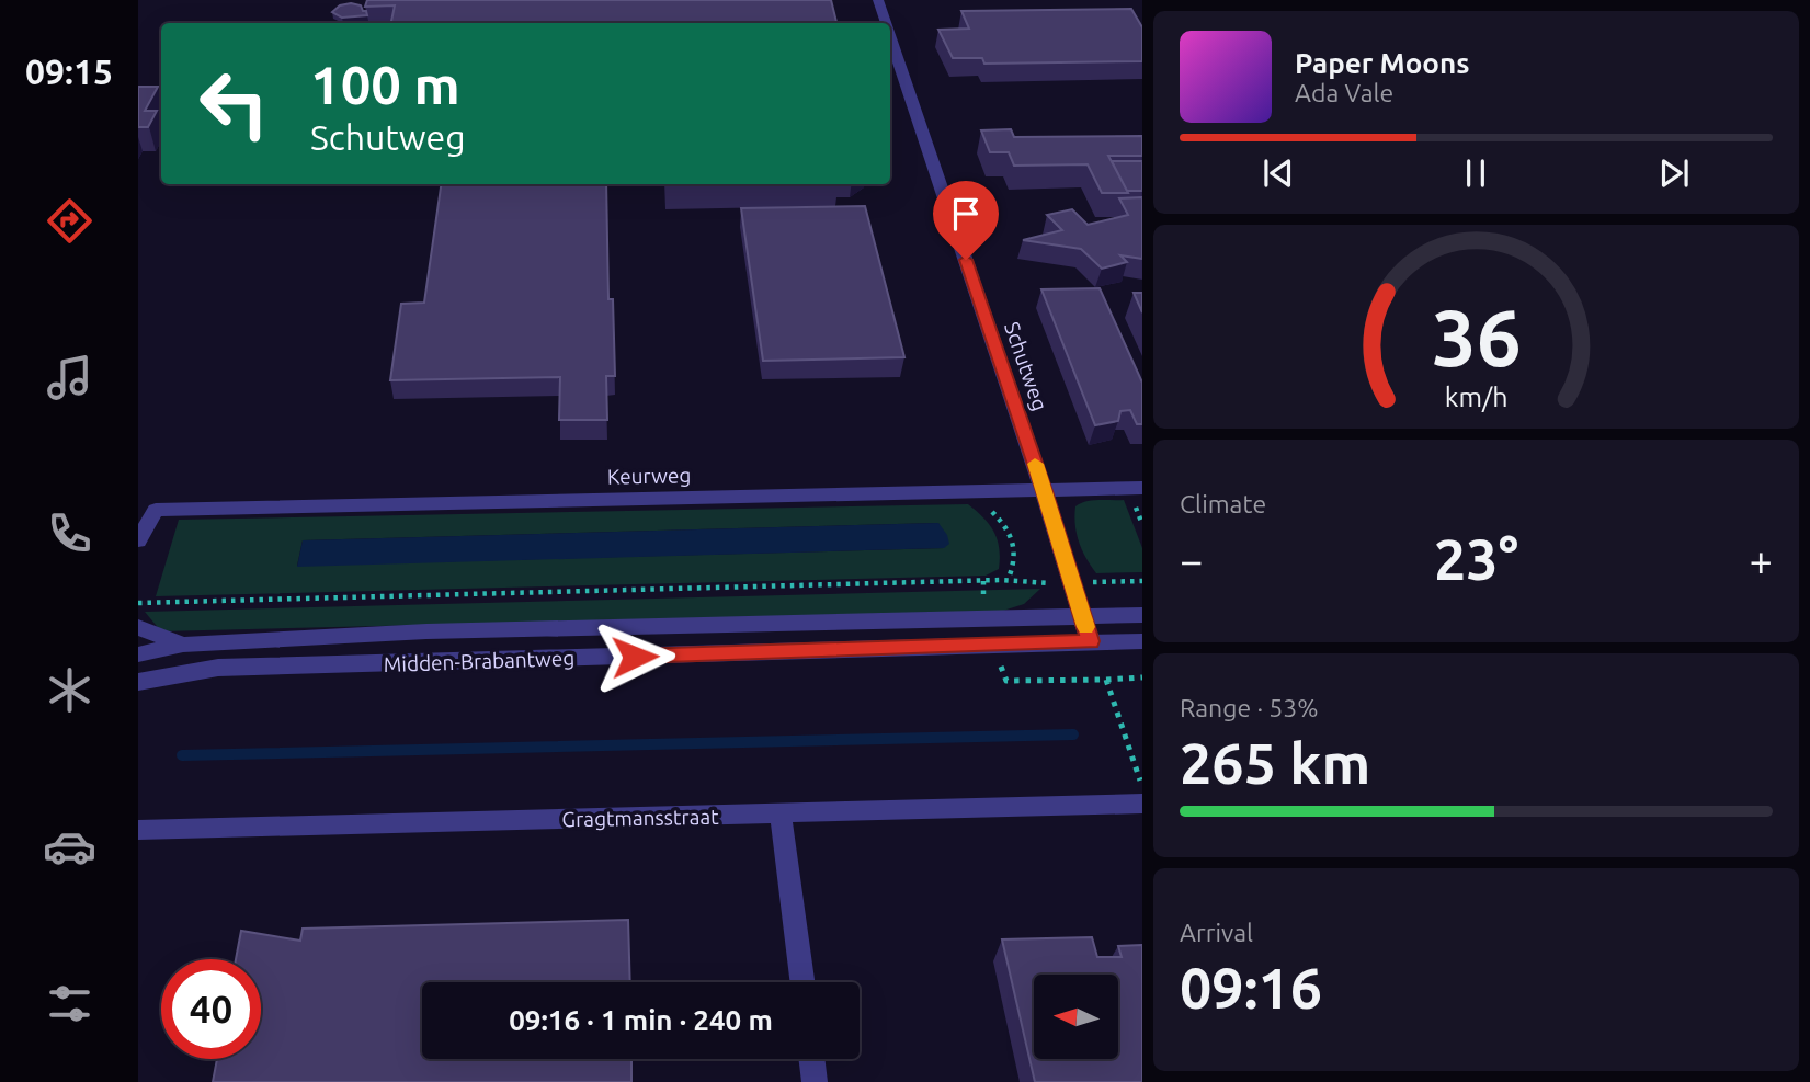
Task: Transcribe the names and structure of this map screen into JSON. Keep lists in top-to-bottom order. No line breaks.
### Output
{"streets":{"street":["Schutweg","Keurweg","Midden-Brabantweg","Gragtmansstraat"]},"crossings":[["Schutweg","Keurweg"],["Schutweg","Midden-Brabantweg"]],"north":"left","page":{"tabs":"09:15","turn":["100 m","Schutweg"],"song":["Paper Moons","Ada Vale"],"tile":["Climate",["Range · 53%","265 km"],["Arrival","09:16"]],"heat":["−","23°","+"],"limit":"40","trip":"09:16 · 1 min · 240 m","gauge":["36","km/h"]}}
